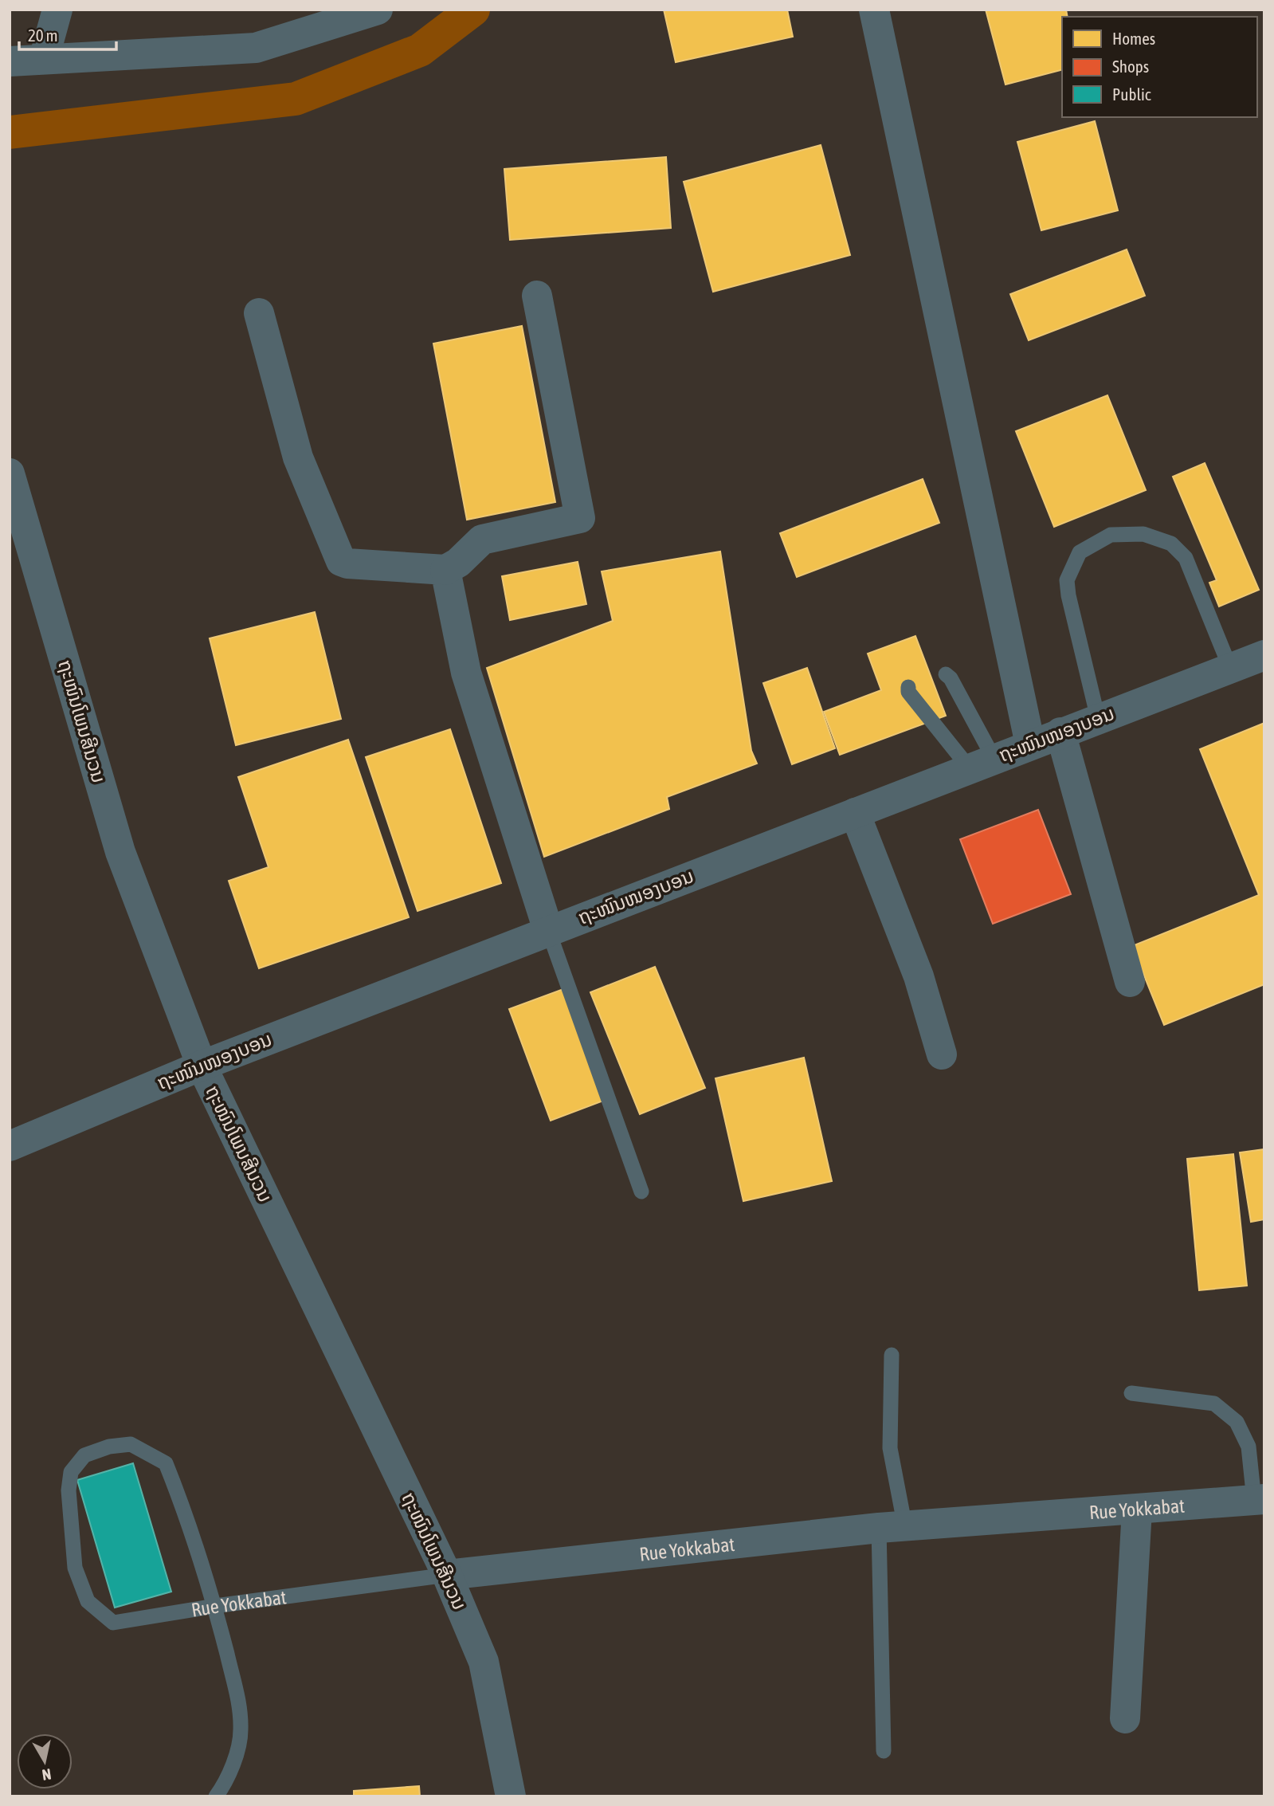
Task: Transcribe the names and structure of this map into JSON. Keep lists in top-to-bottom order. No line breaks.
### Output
{"streets":{"street":["ຖະໜົນໂພນສີນວນ","ຖະໜົນໜອງບອນ","Rue Yokkabat"]},"crossings":[["ຖະໜົນໂພນສີນວນ","ຖະໜົນໜອງບອນ"],["ຖະໜົນໂພນສີນວນ","Rue Yokkabat"]],"legend":["Homes","Shops","Public"],"scale_bar":"20 m","north":"bottom"}
